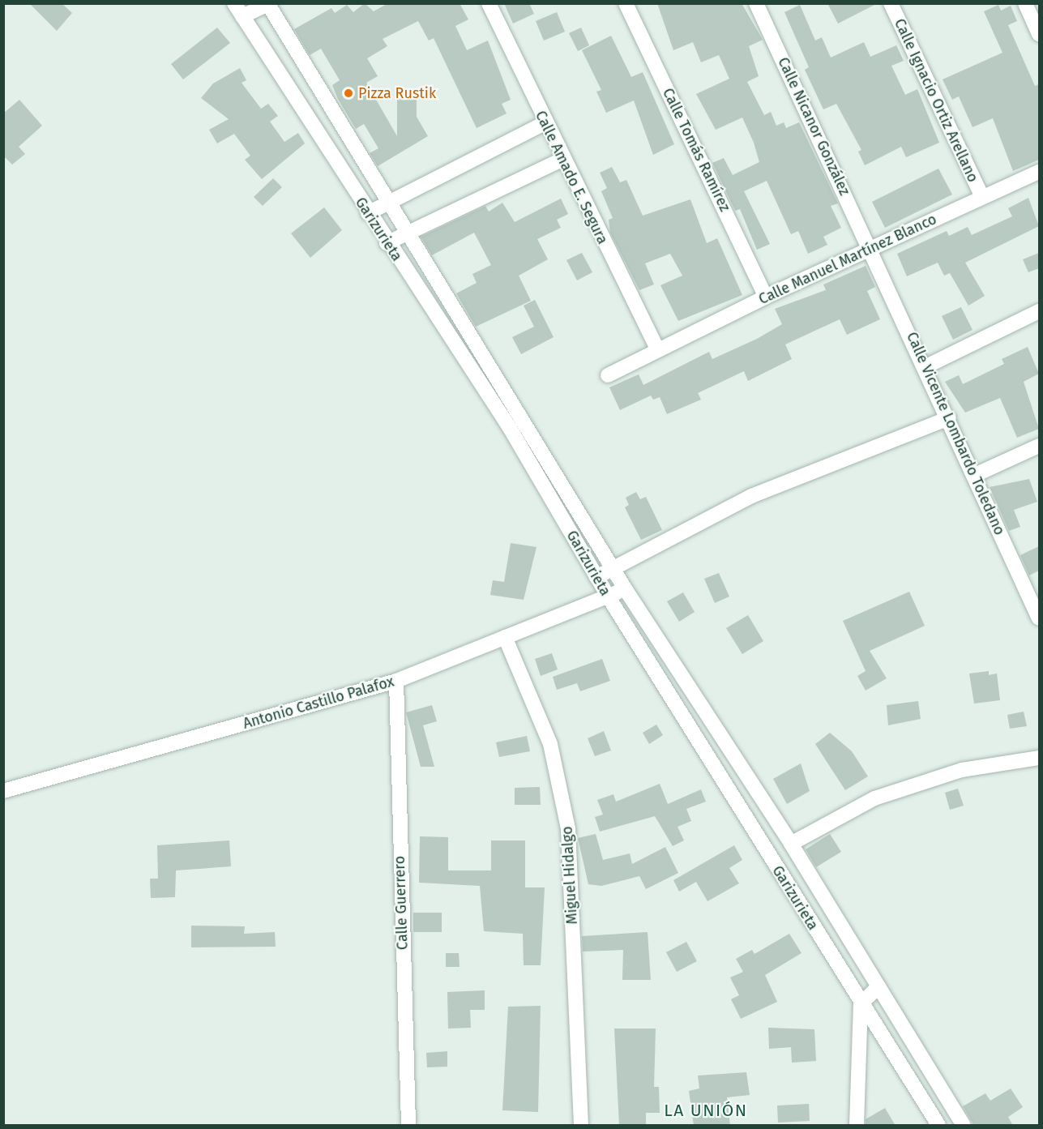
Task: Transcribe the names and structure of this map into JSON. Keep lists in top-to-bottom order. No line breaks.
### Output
{"streets":{"street":["Calle Ignacio Ortiz Arellano","Calle Nicanor González","Calle Tomás Ramírez","Calle Amado E. Segura","Garizurieta","Calle Manuel Martínez Blanco","Calle Vicente Lombardo Toledano","Antonio Castillo Palafox","Miguel Hidalgo","Calle Guerrero"]},"crossings":[["Calle Ignacio Ortiz Arellano","Calle Manuel Martínez Blanco"],["Calle Nicanor González","Calle Manuel Martínez Blanco"],["Calle Nicanor González","Calle Vicente Lombardo Toledano"],["Calle Tomás Ramírez","Calle Manuel Martínez Blanco"],["Calle Amado E. Segura","Calle Manuel Martínez Blanco"],["Garizurieta","Antonio Castillo Palafox"],["Calle Manuel Martínez Blanco","Calle Vicente Lombardo Toledano"],["Antonio Castillo Palafox","Miguel Hidalgo"],["Antonio Castillo Palafox","Calle Guerrero"]],"districts":["LA UNIÓN"],"places":["Pizza Rustik"]}
